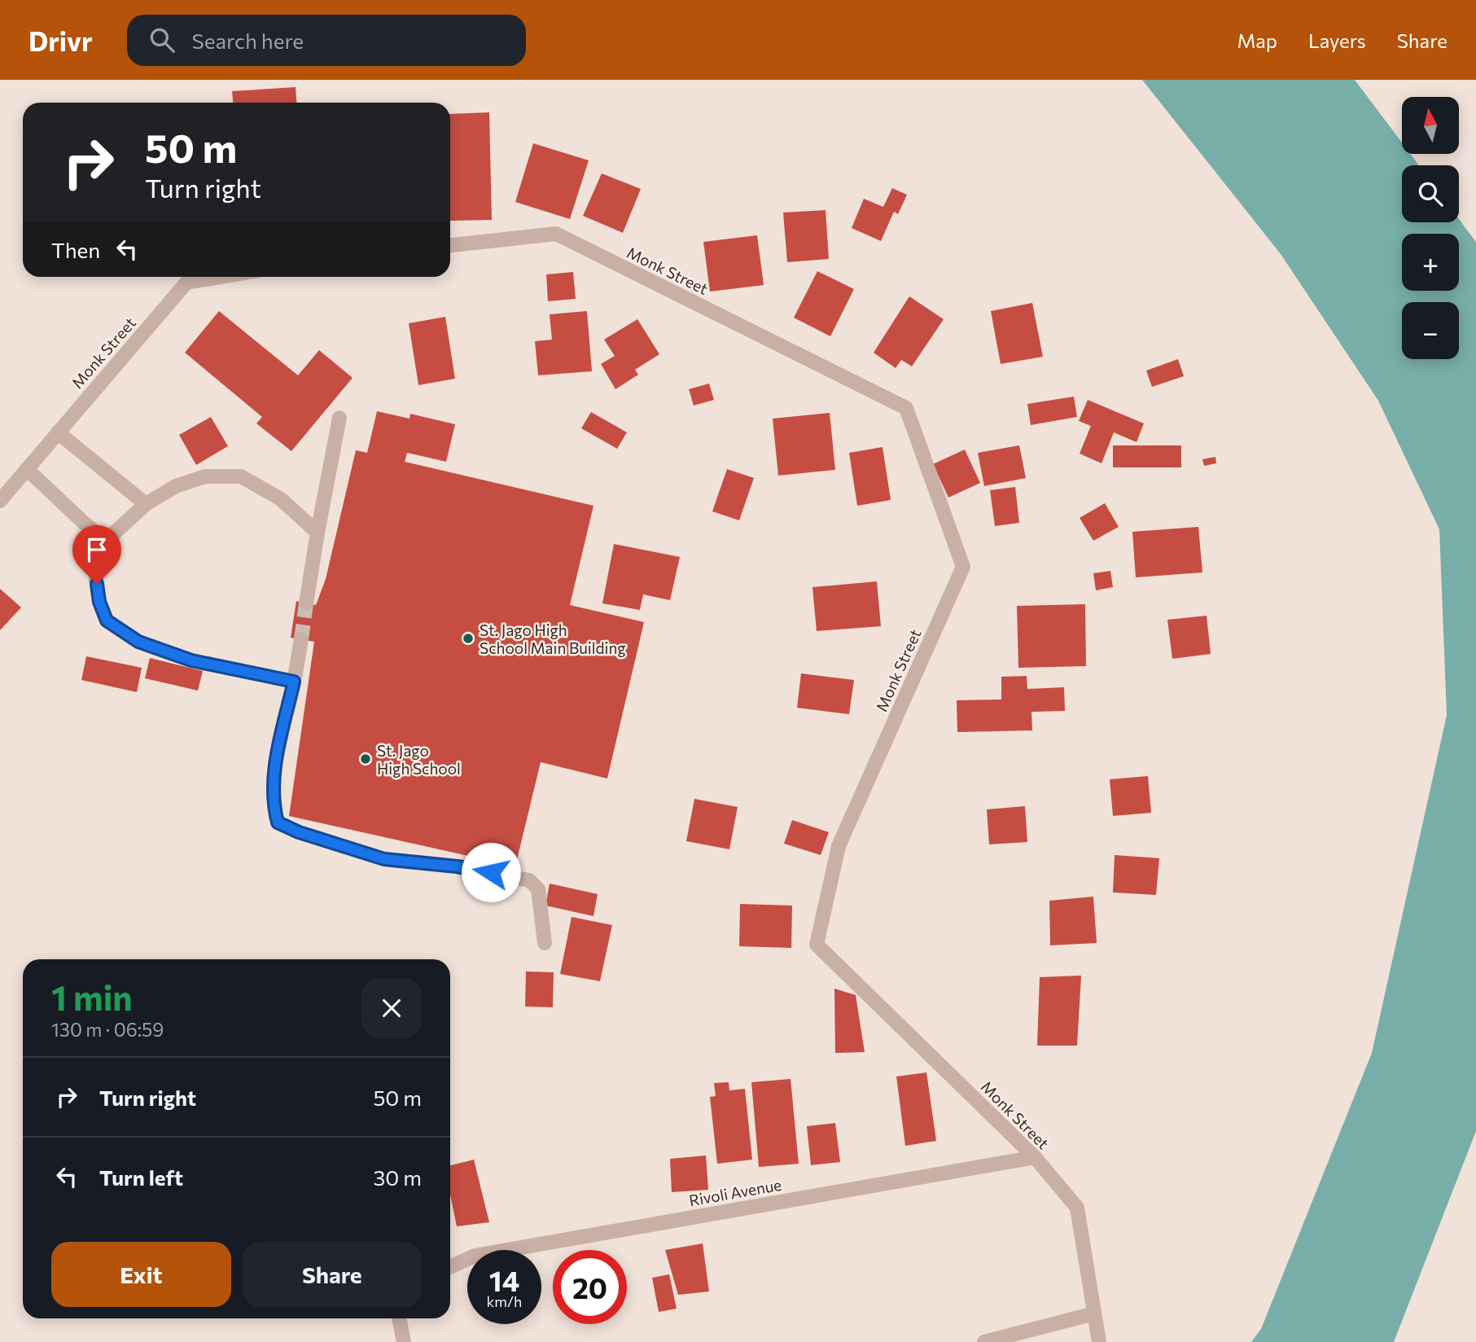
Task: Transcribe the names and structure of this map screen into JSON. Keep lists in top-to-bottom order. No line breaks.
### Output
{"streets":{"street":["Monk Street","Rivoli Avenue"]},"crossings":[["Monk Street","Rivoli Avenue"]],"places":["St. Jago High School Main Building","St. Jago High School"],"north":"top","page":{"header":"Drivr","search":"Search here","nav":["Map","Layers","Share"],"map_buttons":["+","−"],"turn":["50 m","Turn right"],"then":"Then","heading":["1 min","130 m · 06:59"],"list":[{"name":"Turn right","value":"50 m"},{"name":"Turn left","value":"30 m"}],"buttons":["Exit","Share"],"speed":"14 km/h","limit":"20"}}
